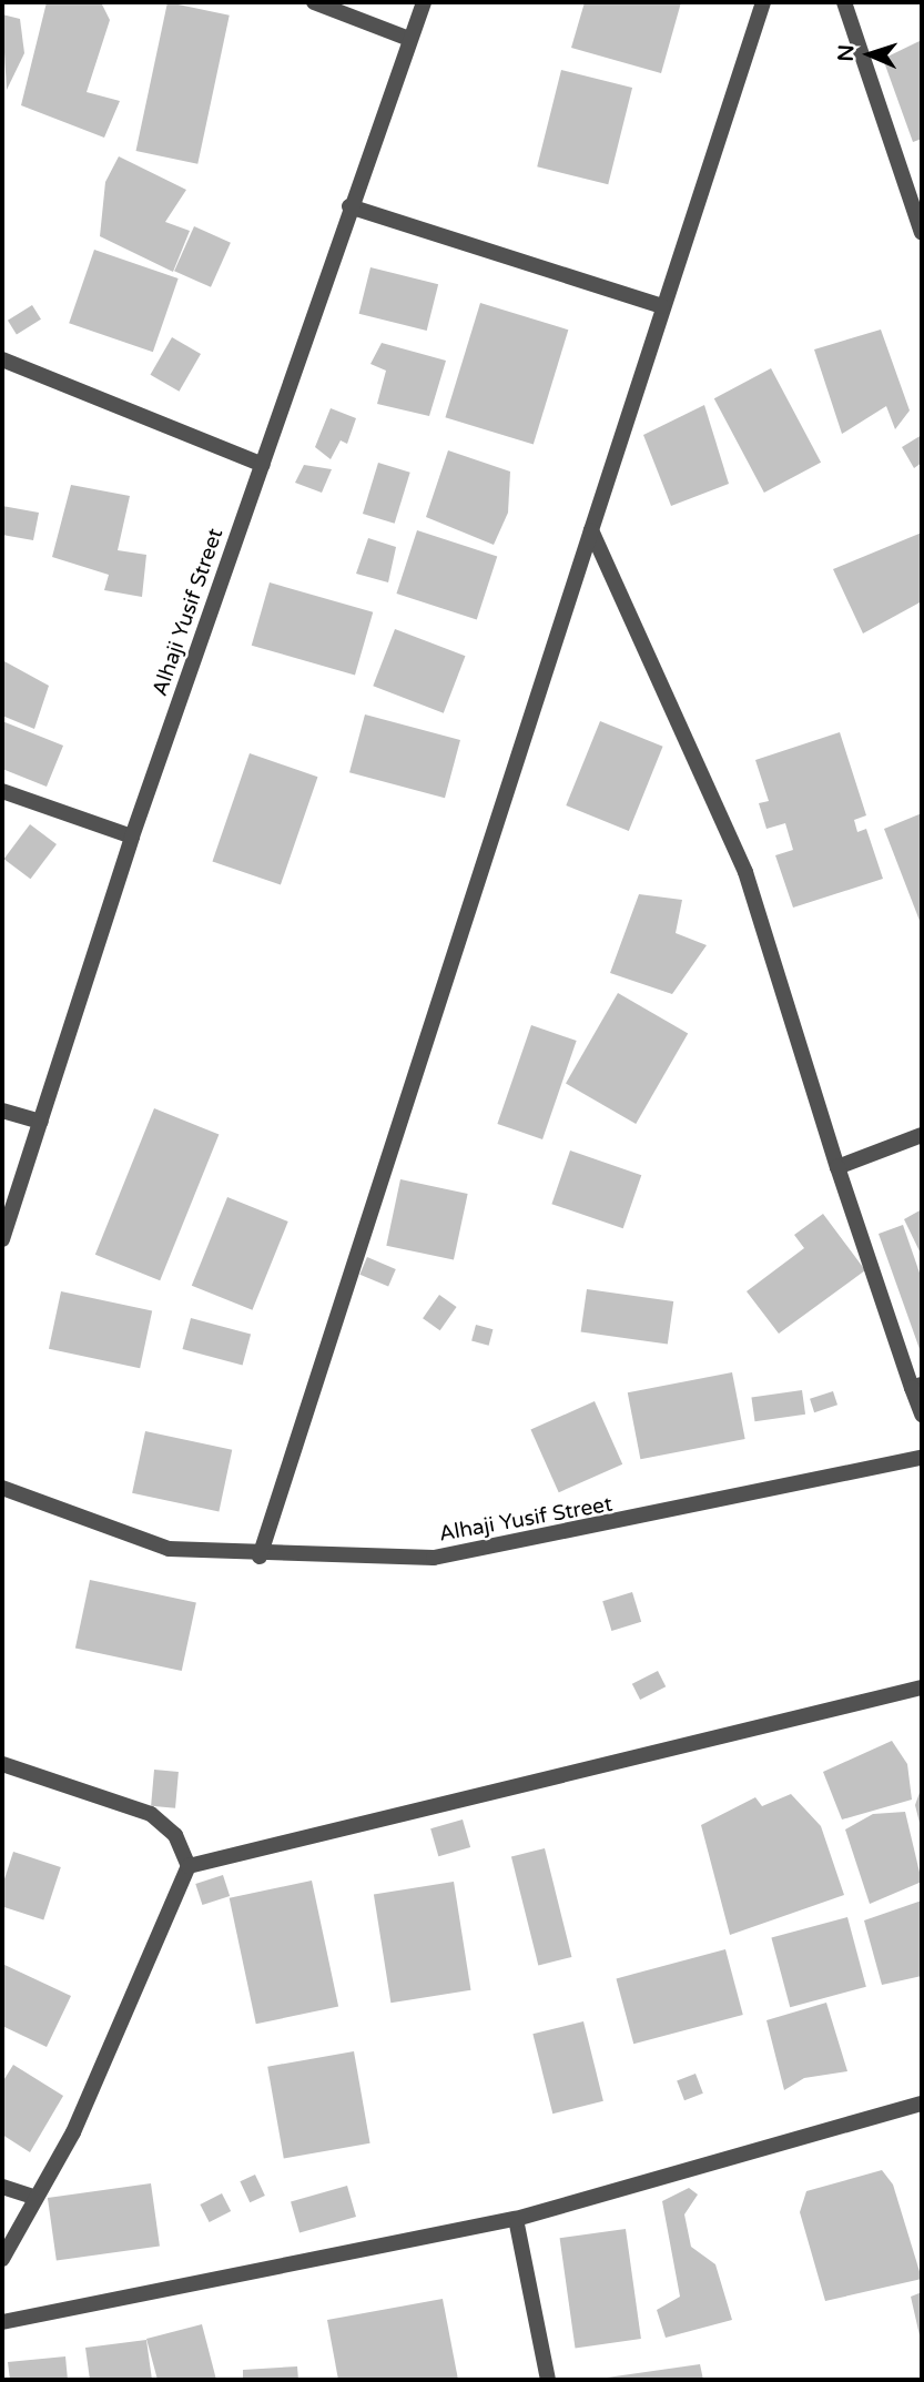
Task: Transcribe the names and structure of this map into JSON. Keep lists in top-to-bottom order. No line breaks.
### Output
{"streets":{"street":["Alhaji Yusif Street"]},"north":"left"}
